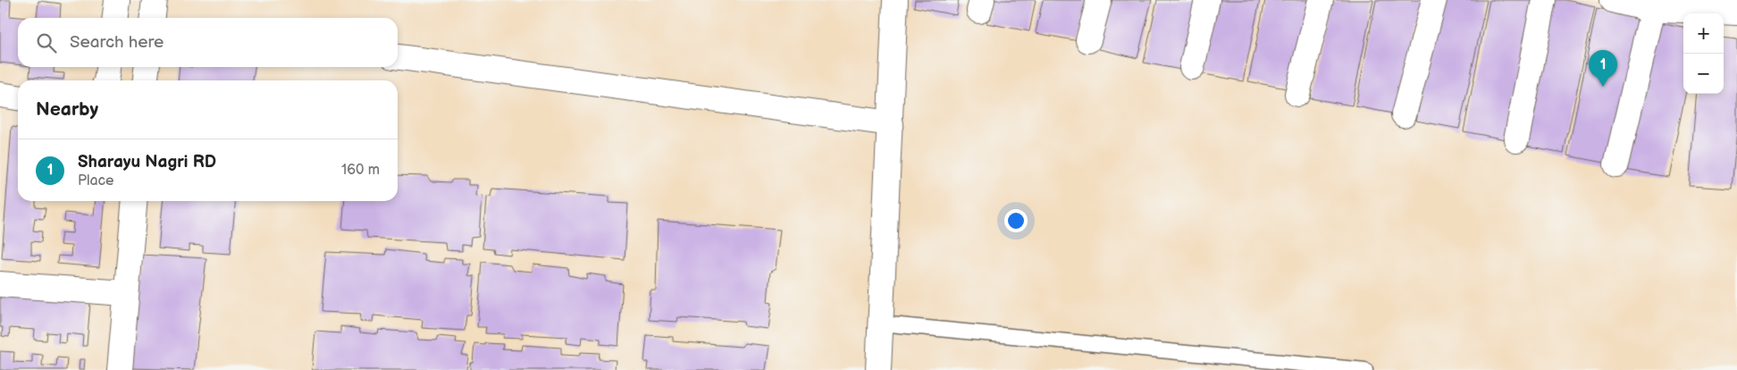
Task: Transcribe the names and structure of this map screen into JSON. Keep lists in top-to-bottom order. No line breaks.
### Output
{"page":{"map_buttons":["+","−"],"search":"Search here","pins":"1","heading":"Nearby","list":[{"mark":"1","name":"Sharayu Nagri RD","note":"Place","value":"160 m"}]}}
